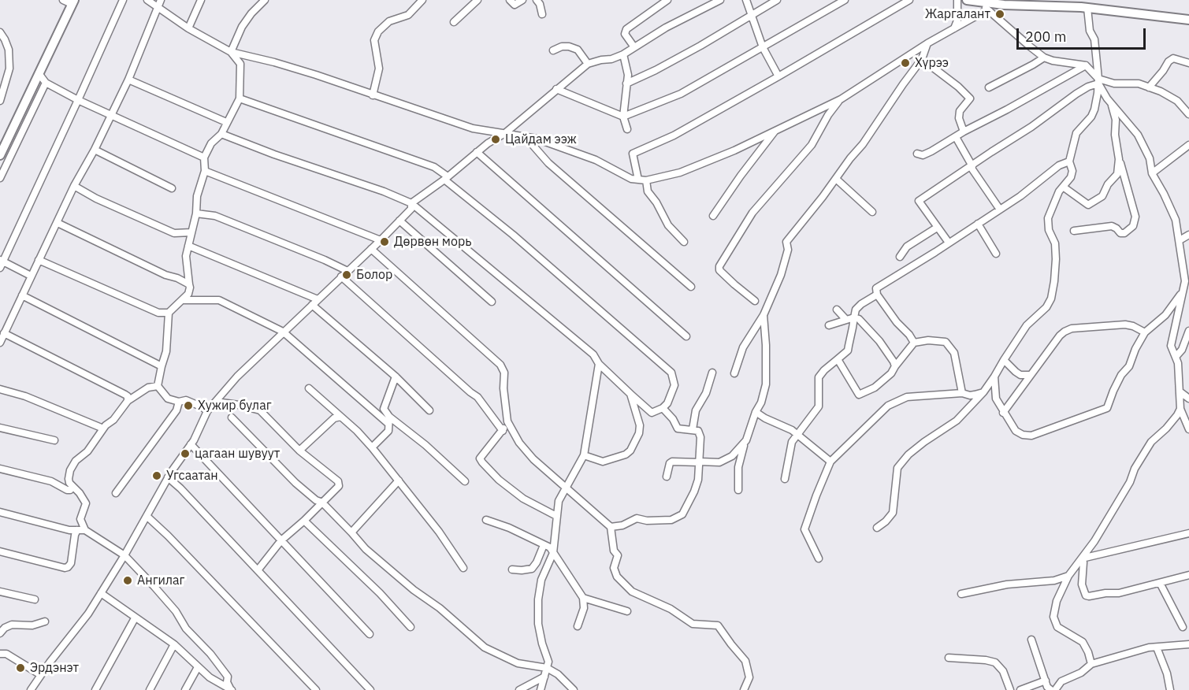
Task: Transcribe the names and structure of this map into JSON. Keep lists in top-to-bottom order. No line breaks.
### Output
{"places":["Жаргалант","Хүрээ","Цайдам ээж","Дөрвөн морь","Болор","Хужир булаг","цагаан шувуут","Угсаатан","Ангилаг","Эрдэнэт"],"scale_bar":"200 m"}
